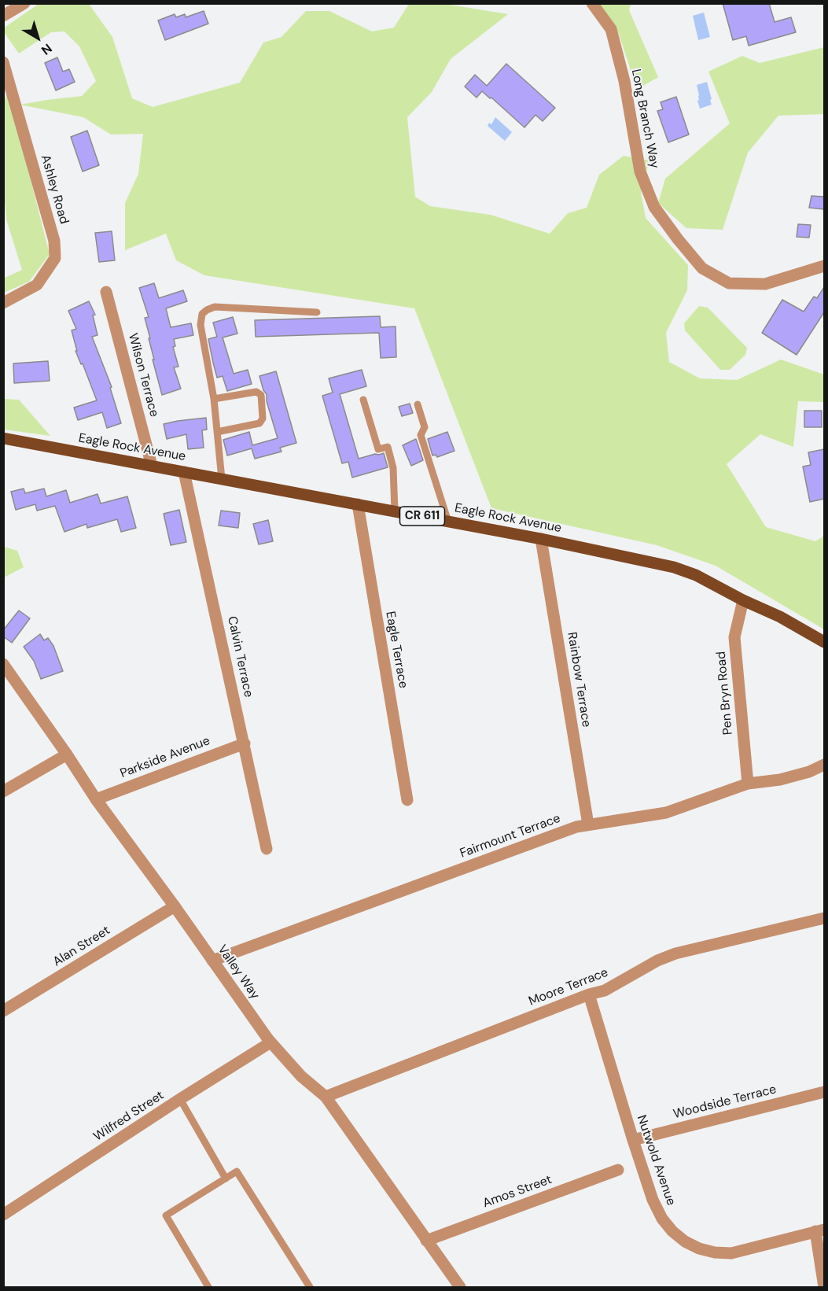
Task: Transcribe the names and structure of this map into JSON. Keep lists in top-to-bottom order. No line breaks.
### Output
{"streets":{"main road":["Eagle Rock Avenue","CR 611"],"street":["Long Branch Way","Ashley Road","Wilson Terrace","Eagle Terrace","Calvin Terrace","Rainbow Terrace","Pen Bryn Road","Parkside Avenue","Fairmount Terrace","Alan Street","Valley Way","Moore Terrace","Woodside Terrace","Wilfred Street","Nutwold Avenue","Amos Street"]},"crossings":[["Wilson Terrace","Eagle Rock Avenue"],["Eagle Rock Avenue","Eagle Terrace"],["Eagle Rock Avenue","Calvin Terrace"],["Eagle Rock Avenue","Rainbow Terrace"],["Eagle Rock Avenue","Pen Bryn Road"],["Calvin Terrace","Parkside Avenue"],["Rainbow Terrace","Fairmount Terrace"],["Pen Bryn Road","Fairmount Terrace"],["Parkside Avenue","Valley Way"],["Fairmount Terrace","Valley Way"],["Alan Street","Valley Way"],["Valley Way","Moore Terrace"],["Valley Way","Wilfred Street"],["Valley Way","Amos Street"],["Moore Terrace","Nutwold Avenue"],["Woodside Terrace","Nutwold Avenue"]],"north":"bottom right"}
